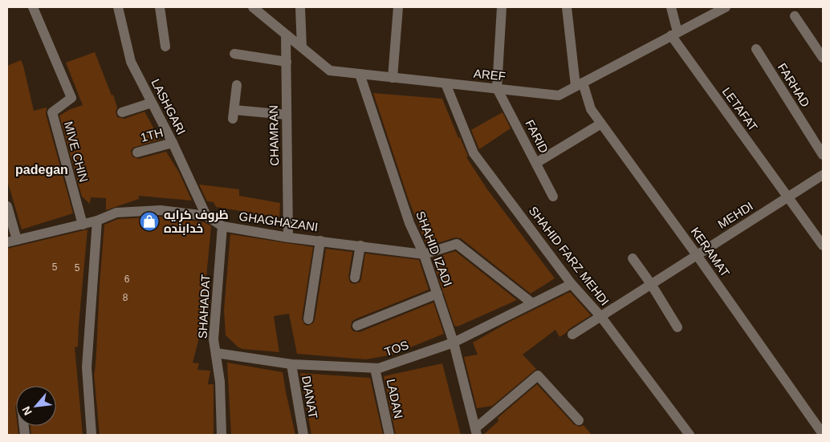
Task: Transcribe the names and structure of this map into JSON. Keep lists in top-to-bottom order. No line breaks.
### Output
{"streets":{"street":["AREF","FARHAD","LASHGARI","LETAFAT","1TH","CHAMRAN","FARID","MIVE CHIN","MEHDI","GHAGHAZANI","SHAHID IZADI","KERAMAT","SHAHID FARZ MEHDI","SHAHADAT","TOS","DIANAT","LADAN"]},"crossings":[["AREF","LETAFAT"],["AREF","CHAMRAN"],["AREF","FARID"],["AREF","SHAHID IZADI"],["AREF","KERAMAT"],["AREF","SHAHID FARZ MEHDI"],["LASHGARI","1TH"],["LASHGARI","GHAGHAZANI"],["LETAFAT","MEHDI"],["CHAMRAN","GHAGHAZANI"],["MIVE CHIN","GHAGHAZANI"],["MEHDI","KERAMAT"],["MEHDI","SHAHID FARZ MEHDI"],["GHAGHAZANI","SHAHID IZADI"],["GHAGHAZANI","SHAHADAT"],["GHAGHAZANI","TOS"],["SHAHID IZADI","TOS"],["SHAHID FARZ MEHDI","TOS"],["SHAHADAT","TOS"],["TOS","DIANAT"],["TOS","LADAN"]],"districts":["padegan"],"places":{"shop":["ظروف کرایه خدابنده"]},"house_numbers":["5","5","6","8"],"north":"bottom left"}
